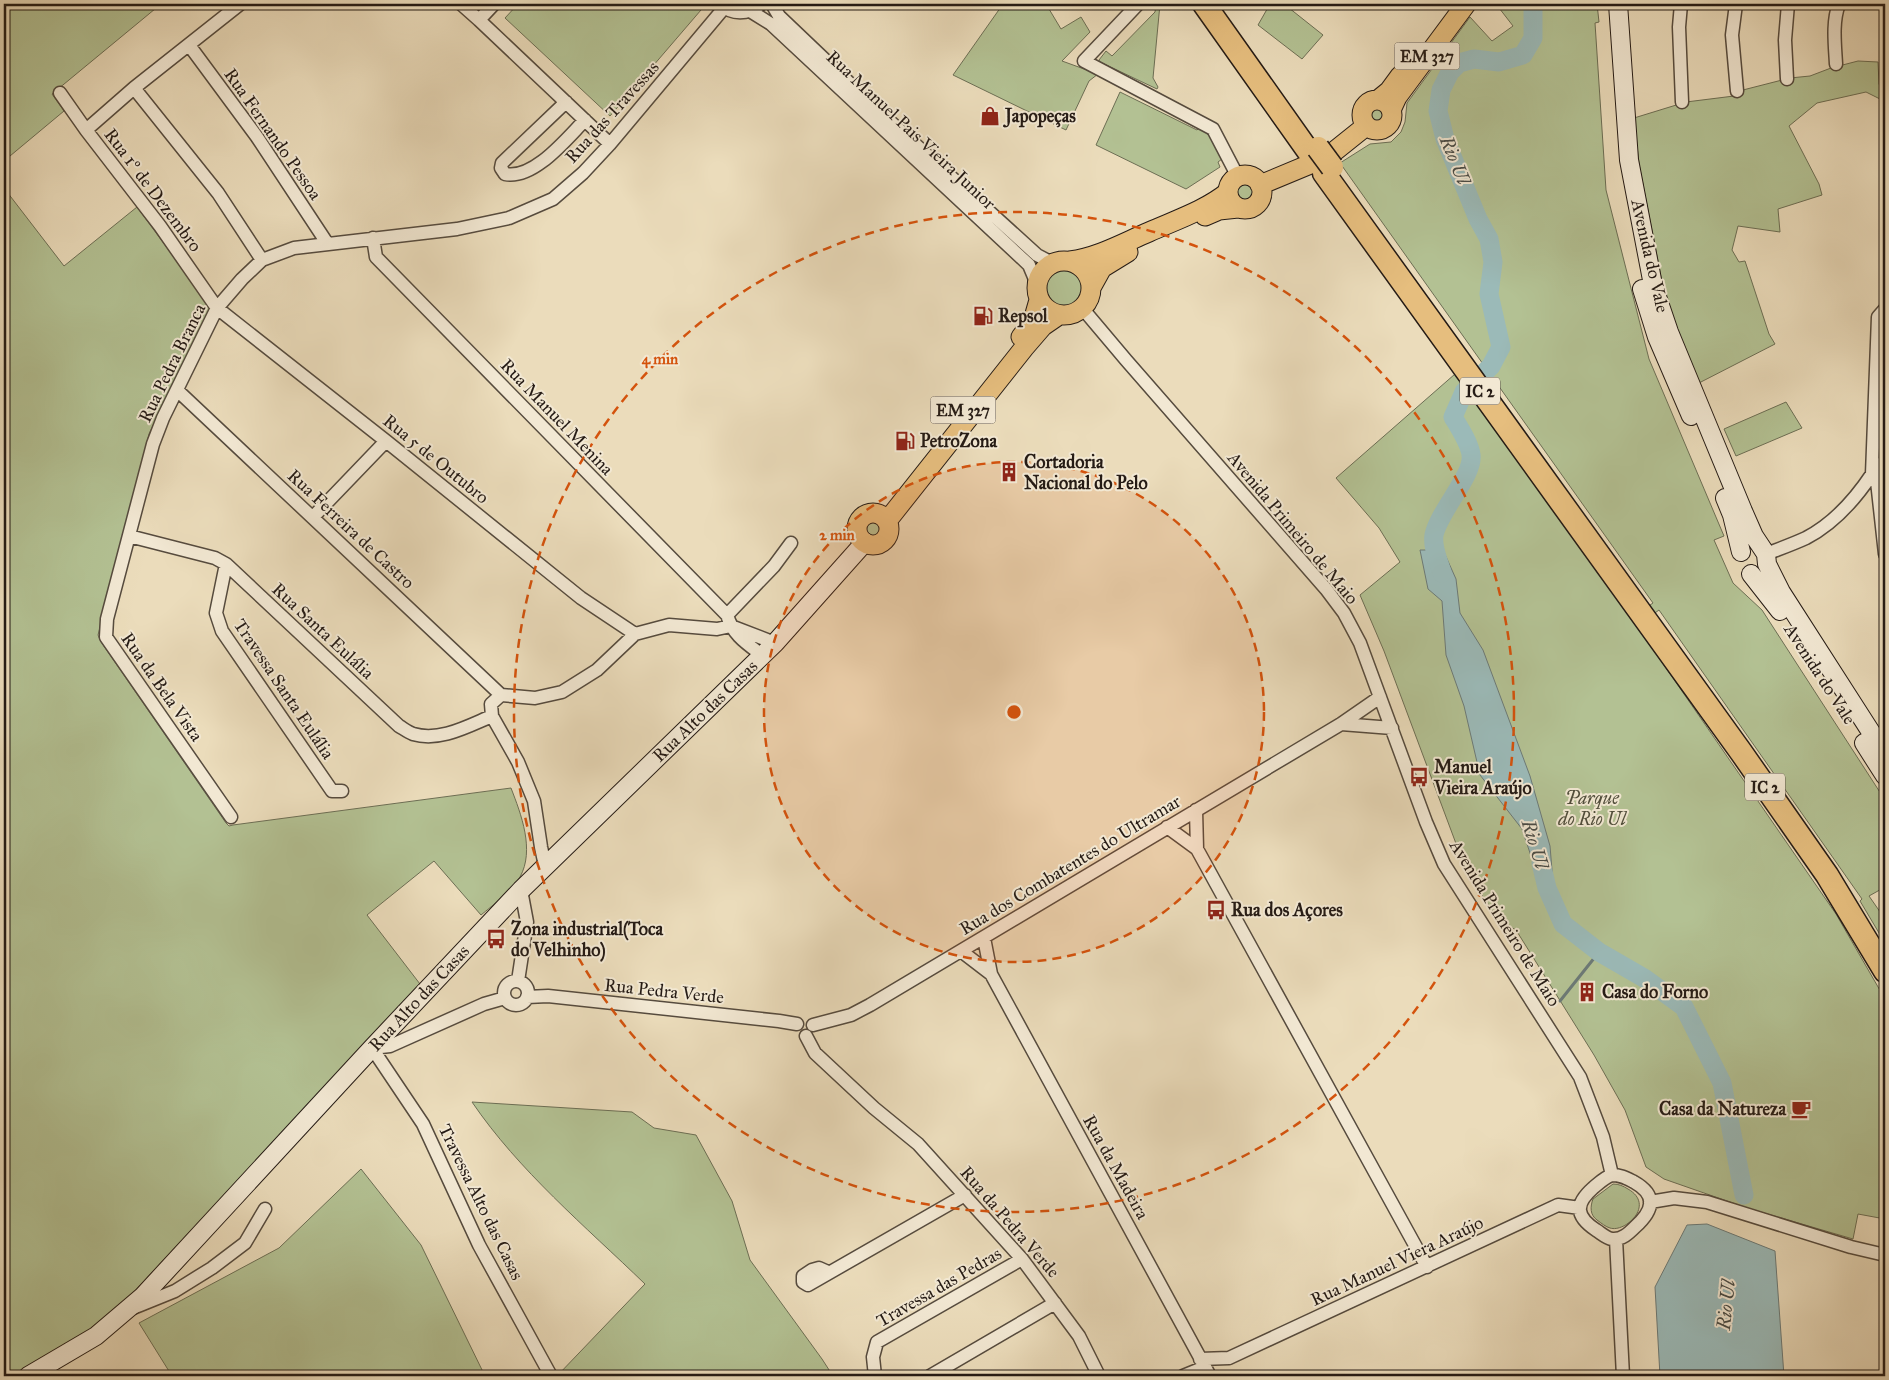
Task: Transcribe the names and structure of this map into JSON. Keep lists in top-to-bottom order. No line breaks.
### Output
{"streets":{"highway":["IC 2"],"main road":["EM 327","Avenida do Vale","Rua Alto das Casas"],"street":["Rua das Travessas","Rua Manuel Pais Vieira Junior","Rua Fernando Pessoa","Rua 1º de Dezembro","Rua Pedra Branca","Rua Manuel Menina","Rua 5 de Outubro","Avenida Primeiro de Maio","Rua Ferreira de Castro","Rua Santa Eulália","Rua da Bela Vista","Travessa Santa Eulália","Rua dos Combatentes do Ultramar","Rua Pedra Verde","Rua da Madeira","Travessa Alto das Casas","Rua da Pedra Verde","Rua Manuel Viera Araújo","Travessa das Pedras"]},"crossings":[["EM 327","Rua Manuel Pais Vieira Junior"],["EM 327","Avenida Primeiro de Maio"],["EM 327","Rua Alto das Casas"],["Rua das Travessas","Rua Manuel Pais Vieira Junior"],["Rua das Travessas","Rua Pedra Branca"],["Rua Manuel Pais Vieira Junior","Avenida Primeiro de Maio"],["Rua Fernando Pessoa","Rua Pedra Branca"],["Rua 1º de Dezembro","Rua Pedra Branca"],["Rua 1º de Dezembro","Rua 5 de Outubro"],["Rua Pedra Branca","Rua Manuel Menina"],["Rua Pedra Branca","Rua 5 de Outubro"],["Rua Pedra Branca","Rua Ferreira de Castro"],["Rua Pedra Branca","Rua Santa Eulália"],["Rua Pedra Branca","Rua da Bela Vista"],["Avenida Primeiro de Maio","Rua dos Combatentes do Ultramar"],["Avenida Primeiro de Maio","Rua Manuel Viera Araújo"],["Rua Santa Eulália","Rua da Bela Vista"],["Rua Santa Eulália","Travessa Santa Eulália"],["Rua Alto das Casas","Travessa Alto das Casas"],["Rua dos Combatentes do Ultramar","Rua Pedra Verde"],["Rua dos Combatentes do Ultramar","Rua da Madeira"],["Rua dos Combatentes do Ultramar","Rua da Pedra Verde"],["Rua Pedra Verde","Rua da Pedra Verde"],["Rua da Madeira","Rua Manuel Viera Araújo"],["Rua da Pedra Verde","Travessa das Pedras"]],"water":["Rio Ul"],"parks":["Parque do Rio Ul"],"places":{"shop":["Japopeças"],"fuel station":["Repsol","PetroZona"],"building":["Cortadoria Nacional do Pelo","Casa do Forno"],"bus stop":["Manuel Vieira Araújo","Rua dos Açores","Zona industrial(Toca do Velhinho)"],"cafe":["Casa da Natureza"]},"rings":["4 min","2 min"]}
